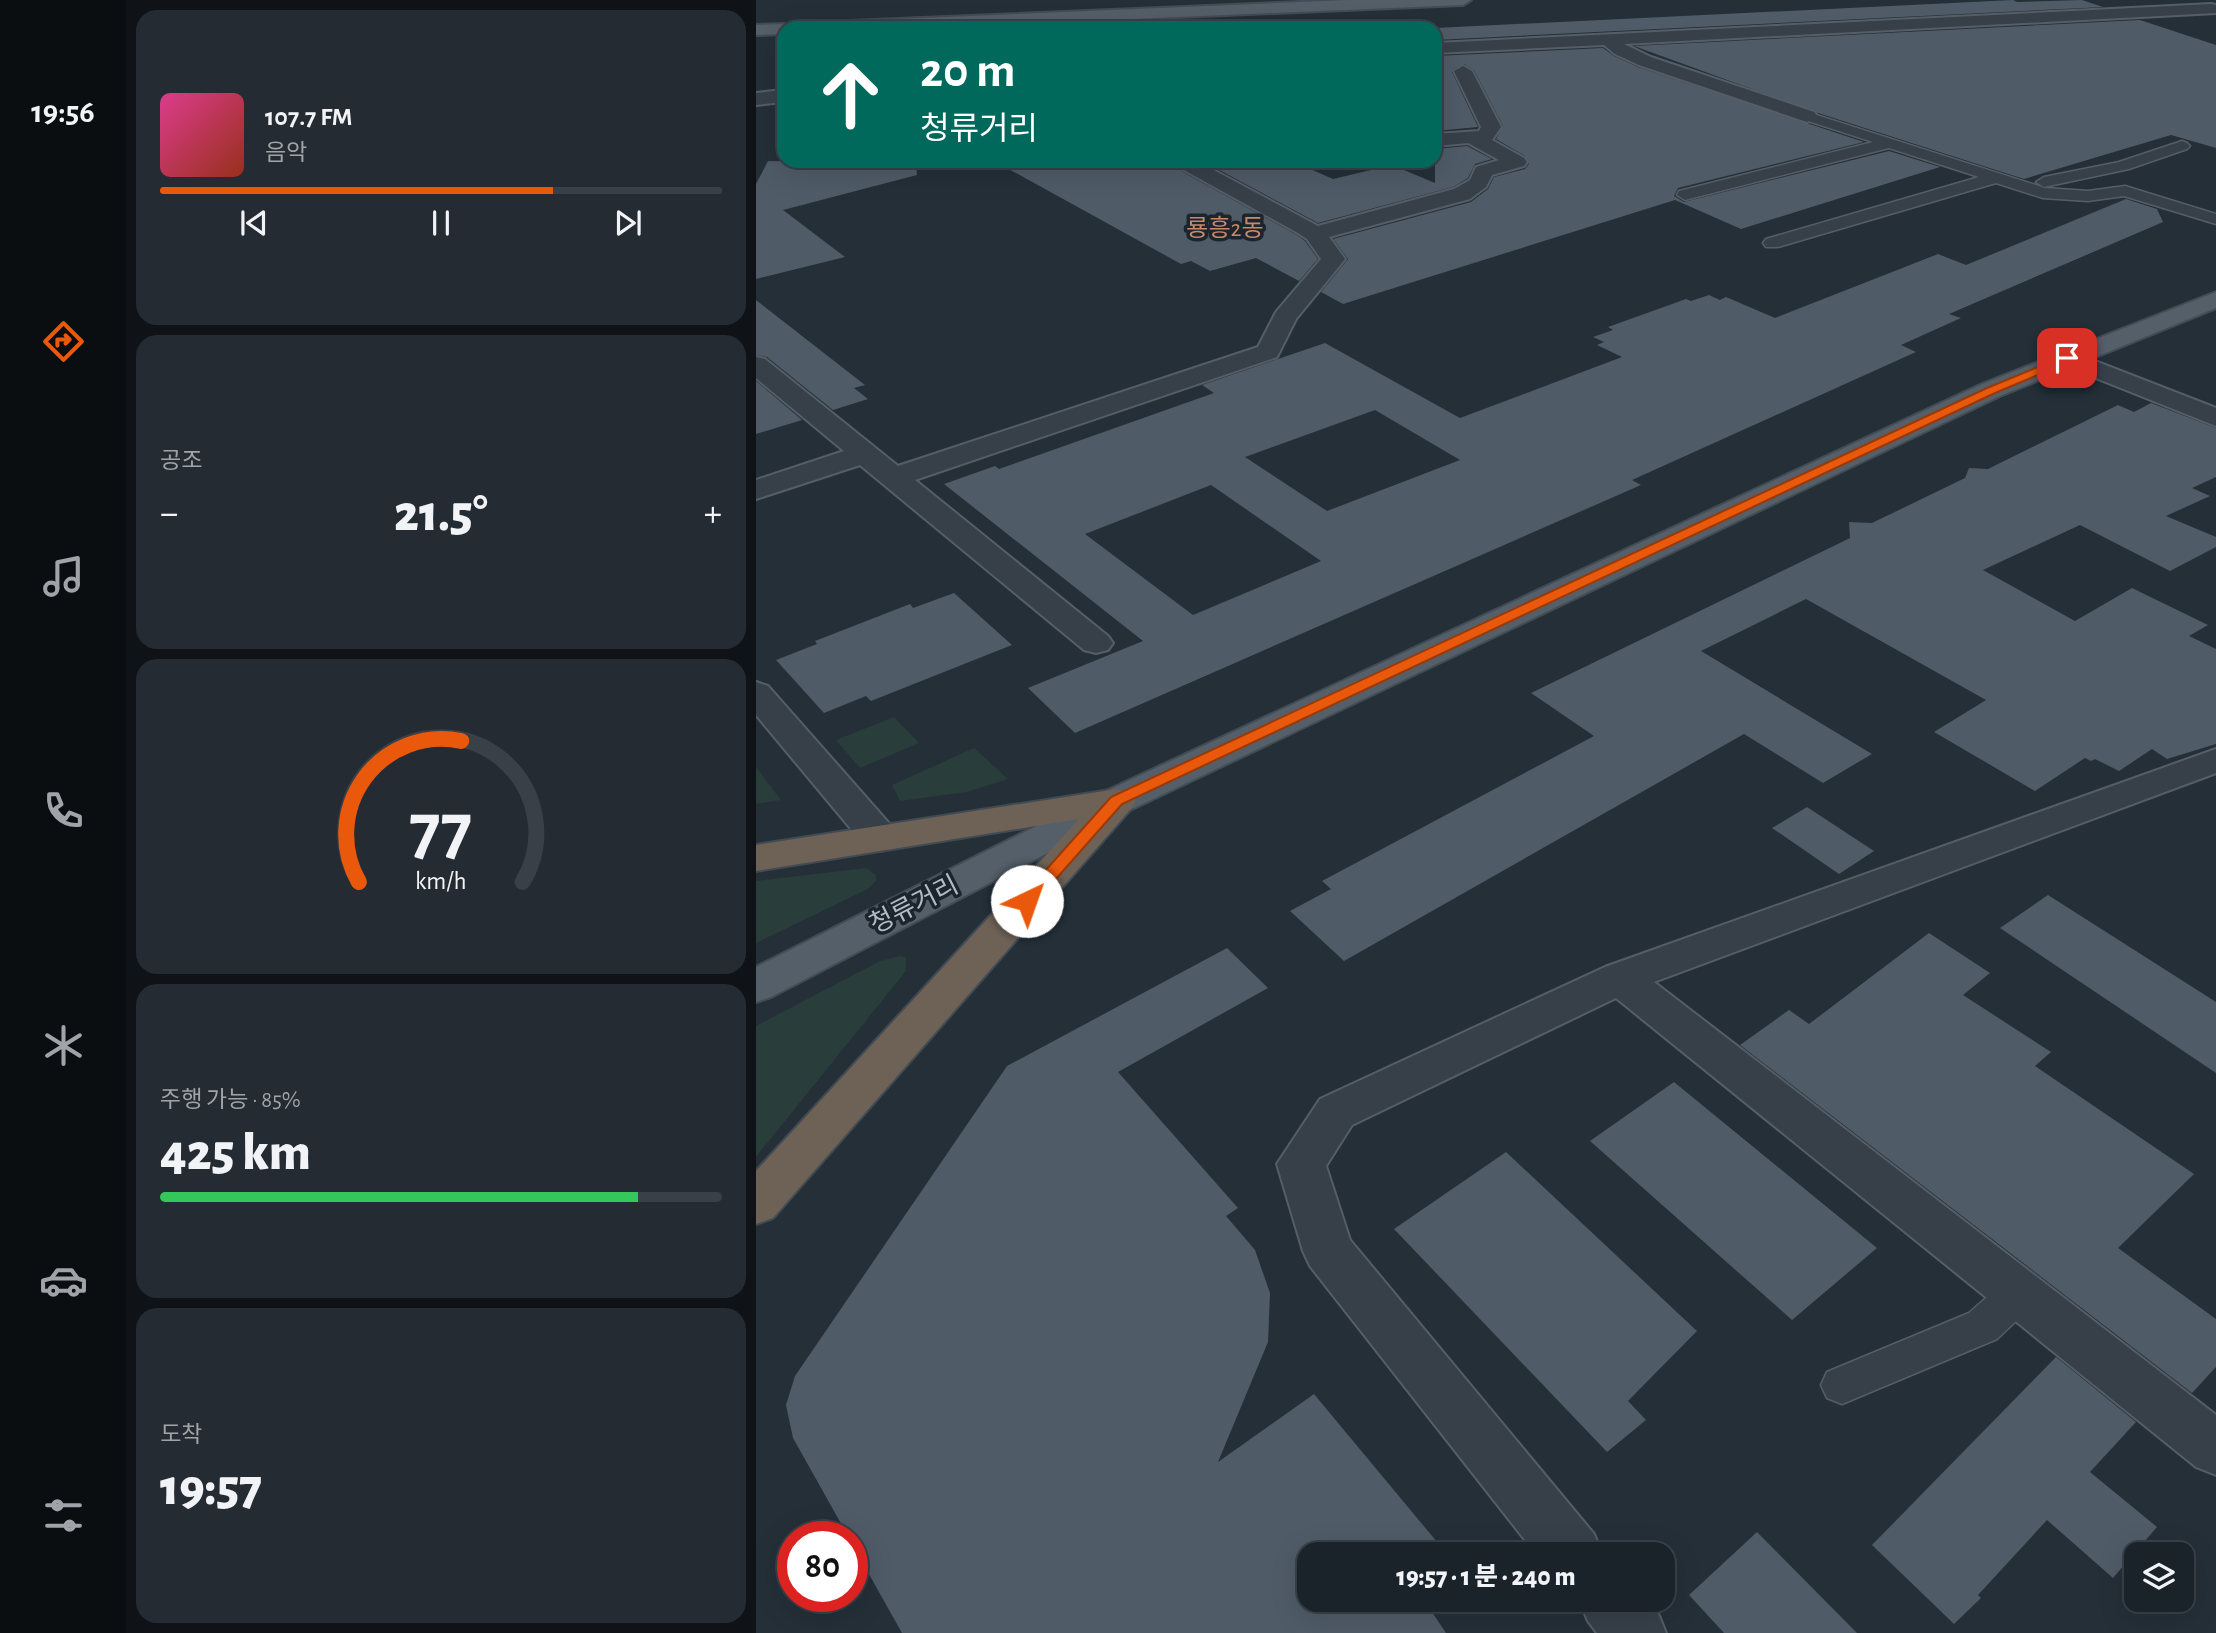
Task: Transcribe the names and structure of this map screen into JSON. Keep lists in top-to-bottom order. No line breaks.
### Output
{"streets":{"main road":["청류거리"]},"districts":["룡흥2동"],"page":{"tabs":"19:56","turn":["20 m","청류거리"],"song":["107.7 FM","음악"],"tile":["공조",["주행 가능 · 85%","425 km"],["도착","19:57"]],"heat":["−","21.5°","+"],"limit":"80","trip":"19:57 · 1 분 · 240 m","gauge":["77","km/h"]}}
